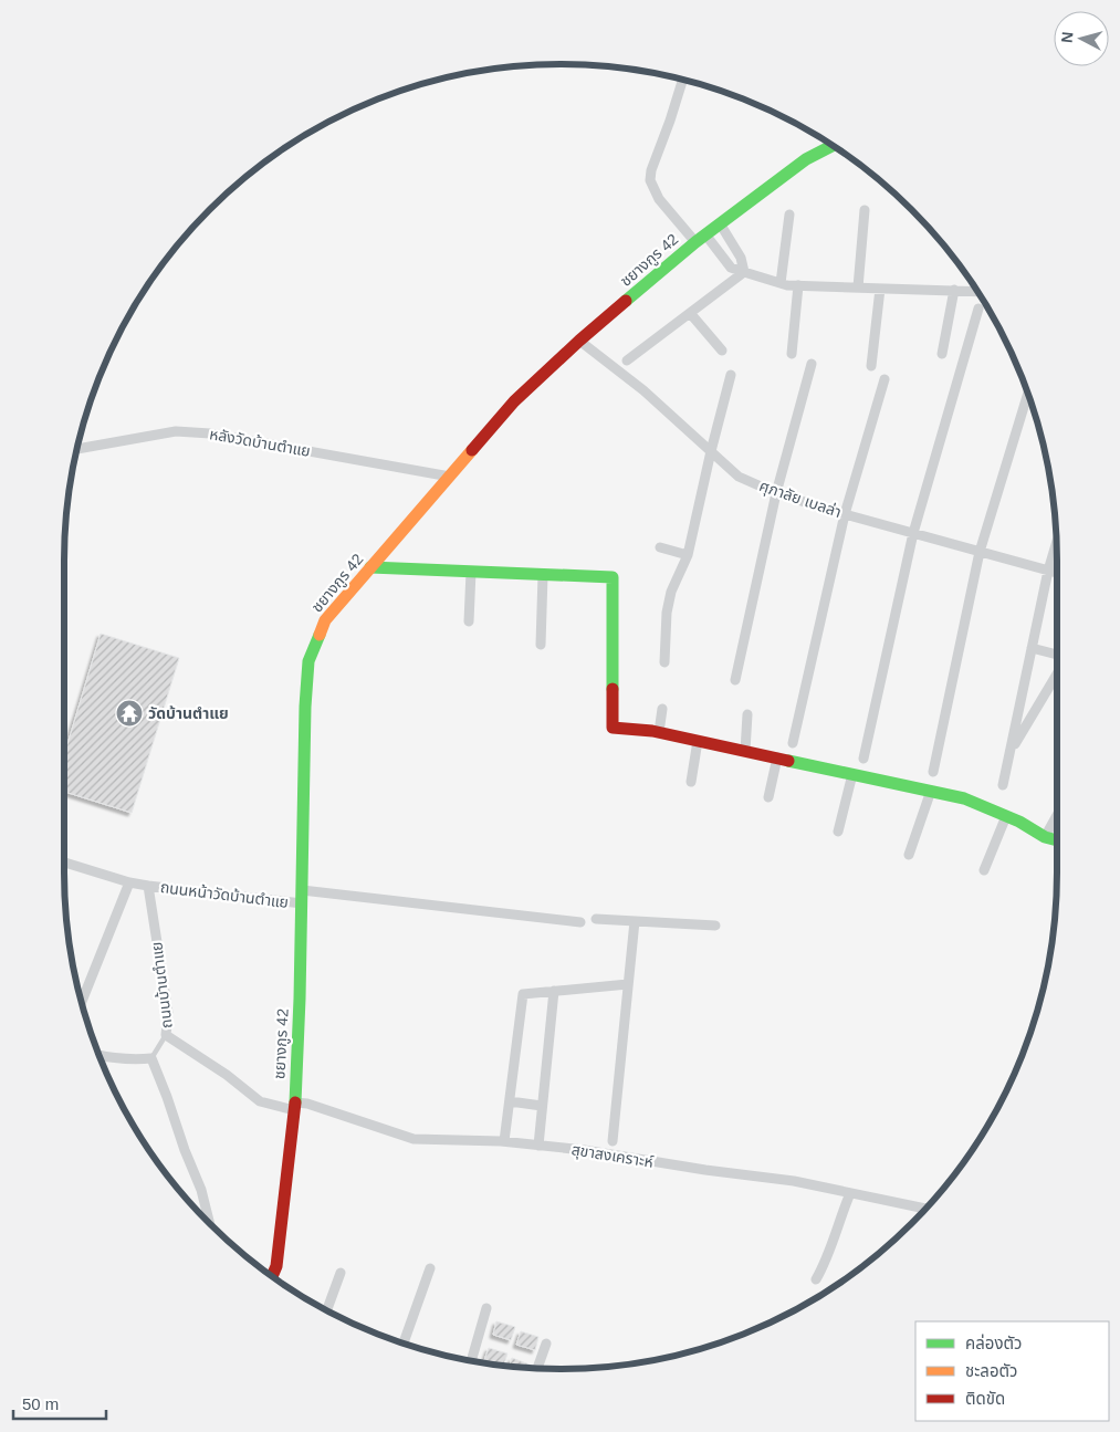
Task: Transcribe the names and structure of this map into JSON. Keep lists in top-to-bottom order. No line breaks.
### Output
{"streets":{"street":["ชยางกูร 42","หลังวัดบ้านตำแย","ศุภาลัย เบลล่า","ถนนหน้าวัดบ้านตำแย","ถนนบ้านตำแย","สุขาสงเคราะห์"]},"crossings":[["ชยางกูร 42","หลังวัดบ้านตำแย"],["ชยางกูร 42","ศุภาลัย เบลล่า"],["ชยางกูร 42","ถนนหน้าวัดบ้านตำแย"],["ชยางกูร 42","ถนนบ้านตำแย"],["ชยางกูร 42","สุขาสงเคราะห์"],["ถนนหน้าวัดบ้านตำแย","ถนนบ้านตำแย"],["ถนนบ้านตำแย","สุขาสงเคราะห์"]],"places":{"temple":["วัดบ้านตำแย"]},"legend":["คล่องตัว","ชะลอตัว","ติดขัด"],"scale_bar":"50 m","north":"left"}
